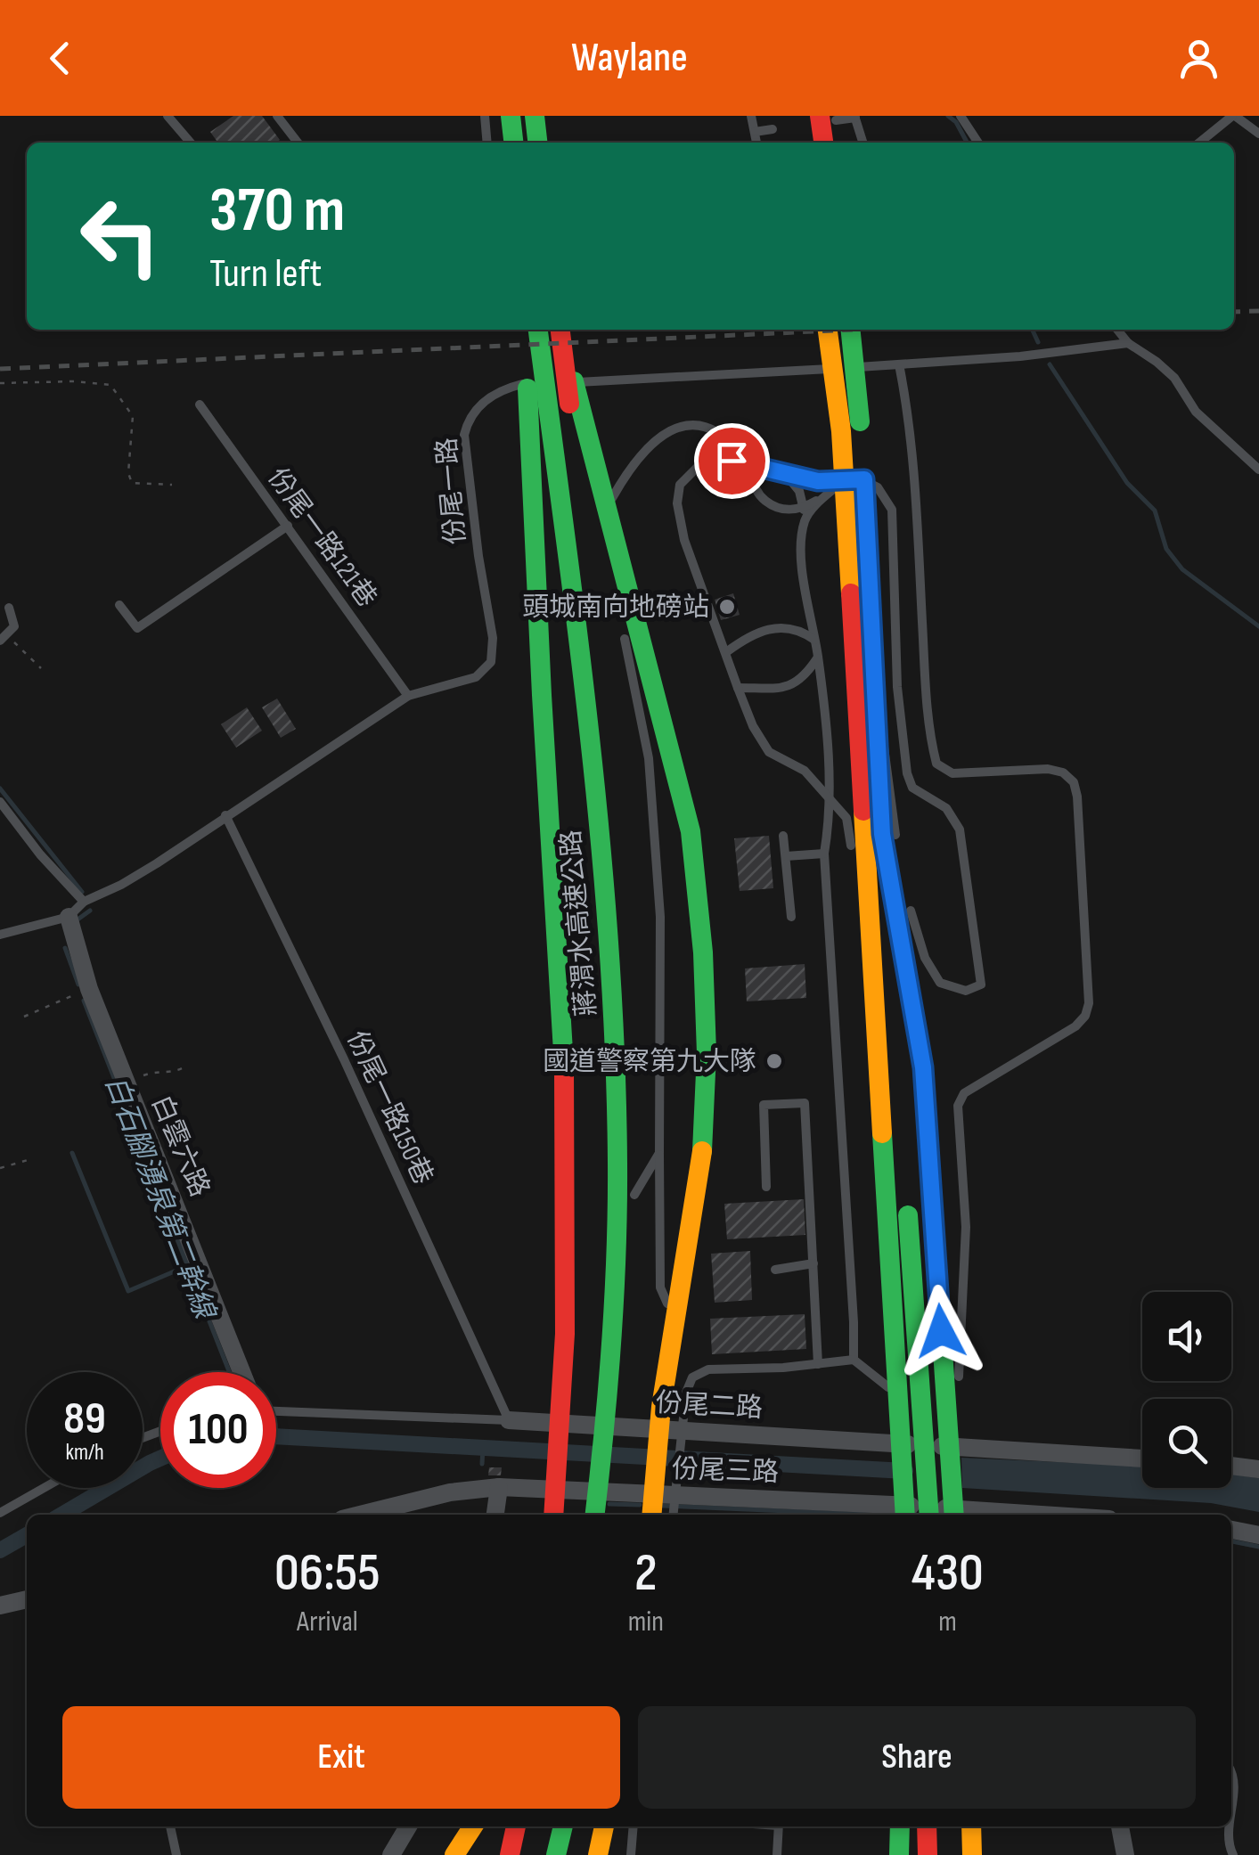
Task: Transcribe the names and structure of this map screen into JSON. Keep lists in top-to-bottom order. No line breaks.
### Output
{"streets":{"highway":["蔣渭水高速公路"],"street":["白雲六路","份尾二路","份尾三路"],"lane":["份尾一路","份尾一路121巷","份尾一路150巷"]},"crossings":[["份尾一路","份尾一路121巷"],["份尾一路","份尾一路150巷"],["份尾一路","白雲六路"],["份尾一路150巷","份尾二路"]],"water":["白石腳湧泉第二幹線"],"places":["頭城南向地磅站","國道警察第九大隊"],"page":{"header":"Waylane","turn":["370 m","Turn left"],"speed":"89 km/h","limit":"100","eta":["06:55","Arrival","2","min","430","m"],"buttons":["Exit","Share"]}}
